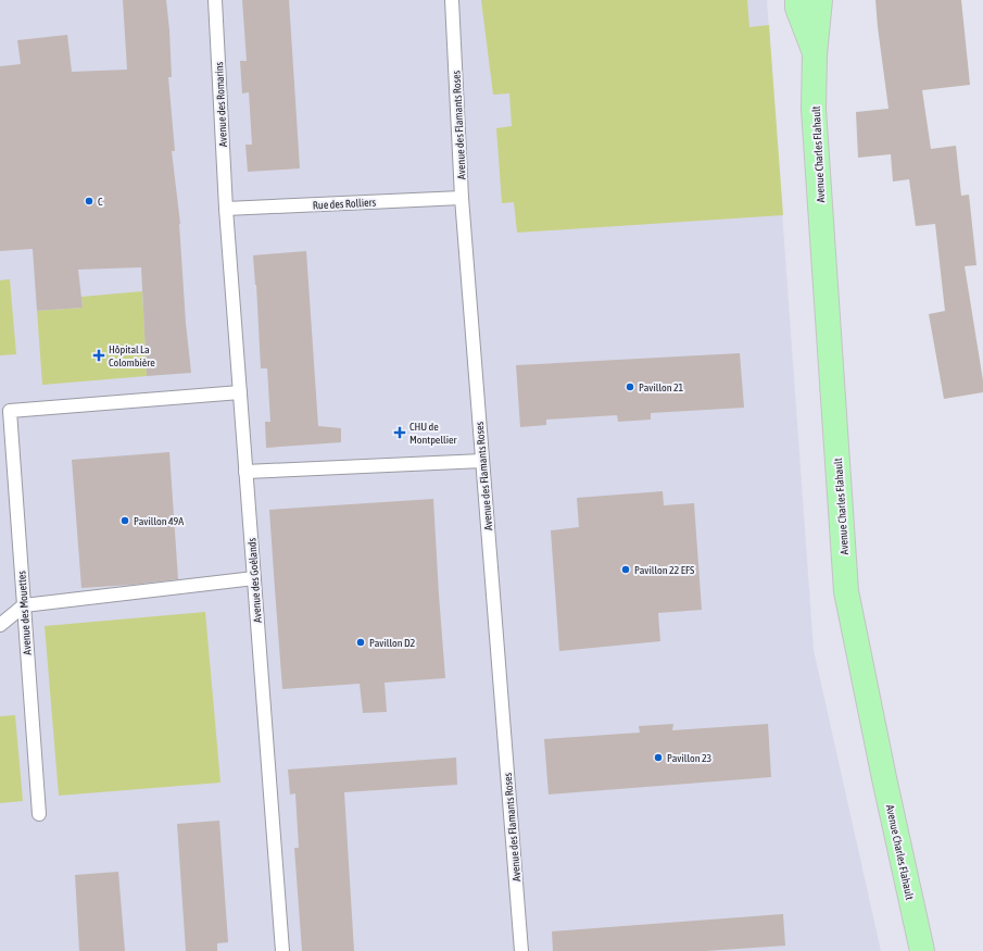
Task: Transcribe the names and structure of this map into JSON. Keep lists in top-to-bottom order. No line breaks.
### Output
{"streets":{"main road":["Avenue Charles Flahault"],"lane":["Avenue des Romarins","Avenue des Flamants Roses","Rue des Rolliers","Avenue des Goélands","Avenue des Mouettes"]},"crossings":[["Avenue des Romarins","Rue des Rolliers"],["Avenue des Romarins","Avenue des Goélands"],["Avenue des Flamants Roses","Rue des Rolliers"],["Rue des Rolliers","Avenue des Goélands"],["Avenue des Goélands","Avenue des Mouettes"]],"places":{"other":["C","Pavillon 21","Pavillon 49A","Pavillon 22 EFS","Pavillon D2","Pavillon 23"],"health":["Hôpital La Colombière","CHU de Montpellier"]}}
